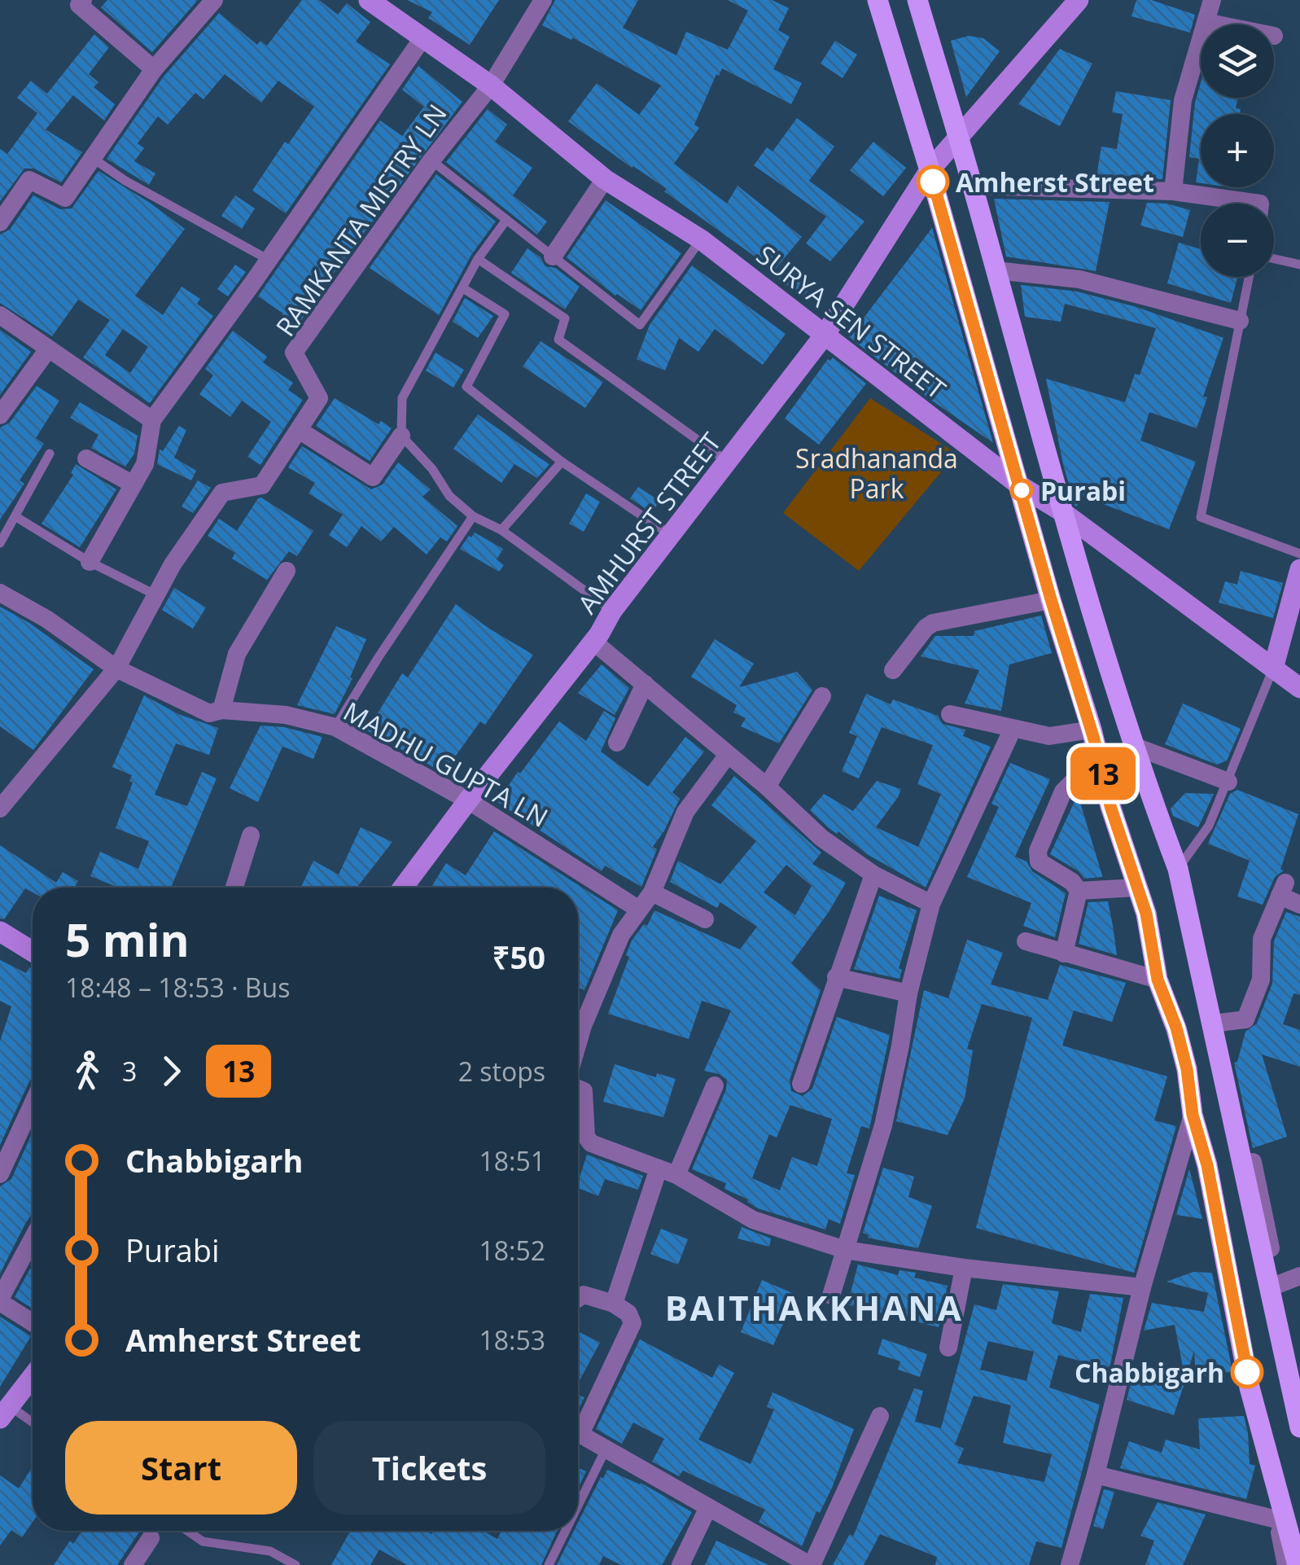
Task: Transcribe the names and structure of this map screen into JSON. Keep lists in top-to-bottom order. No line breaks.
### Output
{"streets":{"main road":["SURYA SEN STREET","AMHURST STREET"],"street":["RAMKANTA MISTRY LN","MADHU GUPTA LN"]},"crossings":[["RAMKANTA MISTRY LN","SURYA SEN STREET"],["RAMKANTA MISTRY LN","MADHU GUPTA LN"],["SURYA SEN STREET","AMHURST STREET"],["AMHURST STREET","MADHU GUPTA LN"]],"districts":["BAITHAKKHANA"],"parks":["Sradhananda Park"],"places":["Amherst Street","Purabi","Chabbigarh"],"lines":["bus line 13"],"page":{"on_map":"13","map_buttons":["+","−"],"heading":["5 min","18:48 – 18:53 · Bus","₹50"],"legs":["3","13","2 stops"],"list":[{"name":"Chabbigarh","value":"18:51"},{"name":"Purabi","value":"18:52"},{"name":"Amherst Street","value":"18:53"}],"buttons":["Start","Tickets"]}}
